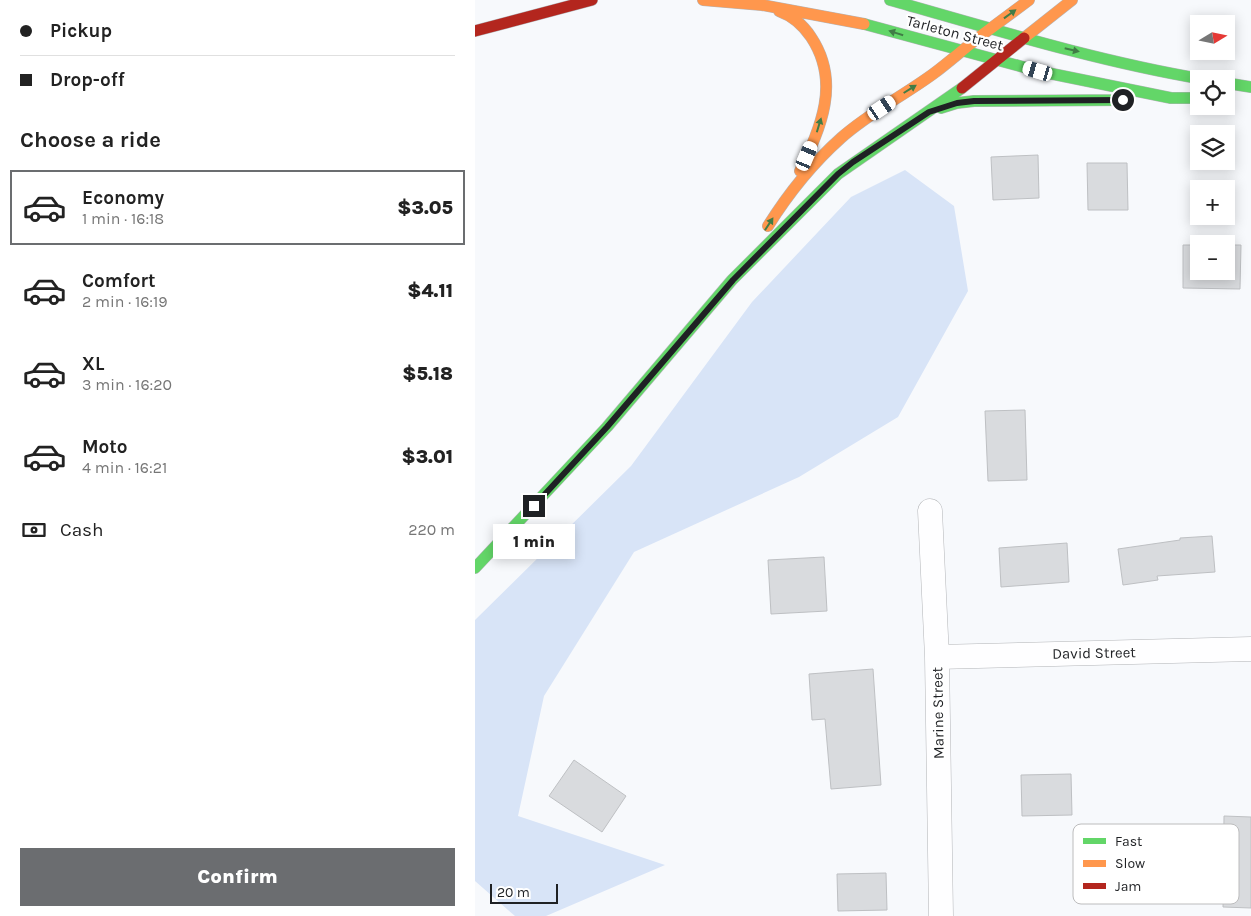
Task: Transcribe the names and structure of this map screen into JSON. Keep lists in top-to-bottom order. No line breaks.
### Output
{"streets":{"main road":["Tarleton Street"],"street":["David Street","Marine Street"]},"crossings":[["David Street","Marine Street"]],"legend":["Fast","Slow","Jam"],"scale_bar":"20 m","north":"right","page":{"banner":["Pickup","Drop-off"],"map_buttons":["+","−"],"heading":"Choose a ride","list":[{"name":"Economy","note":"1 min · 16:18","value":"$3.05"},{"name":"Comfort","note":"2 min · 16:19","value":"$4.11"},{"name":"XL","note":"3 min · 16:20","value":"$5.18"},{"name":"Moto","note":"4 min · 16:21","value":"$3.01"}],"pay":["Cash","220 m"],"bubble":"1 min","buttons":"Confirm","scale":"20 m"}}
